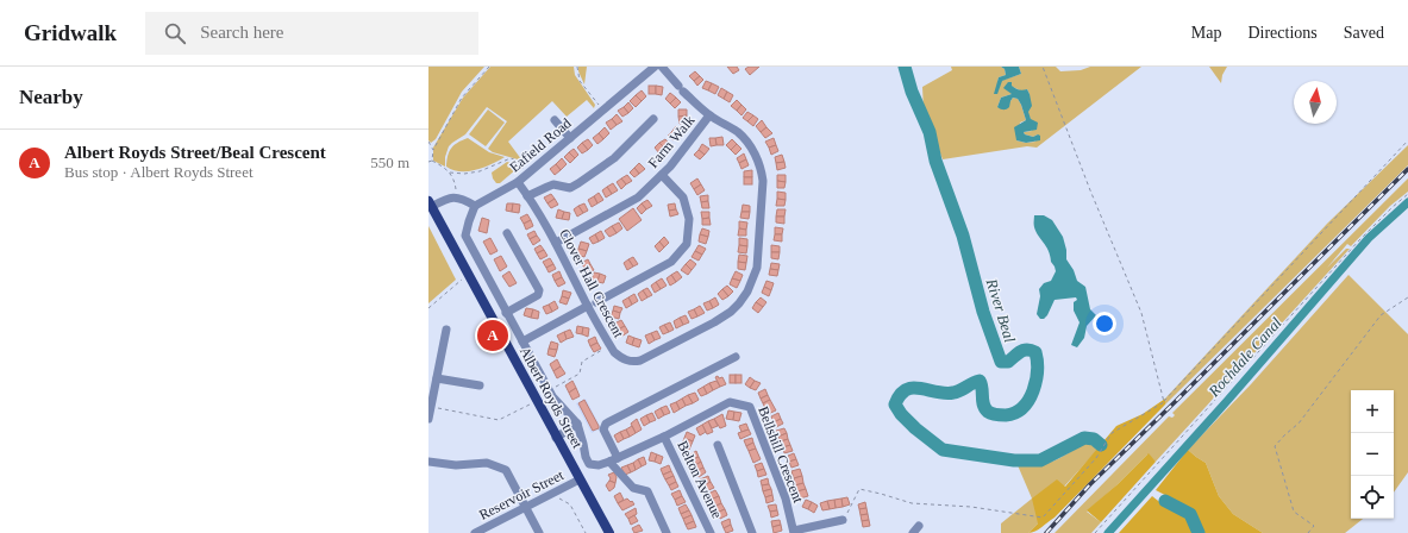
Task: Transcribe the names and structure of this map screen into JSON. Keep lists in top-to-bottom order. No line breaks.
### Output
{"streets":{"main road":["Albert Royds Street"],"street":["Farm Walk","Eafield Road","Clover Hall Crescent","Bellshill Crescent","Belton Avenue","Reservoir Street"]},"crossings":[["Farm Walk","Clover Hall Crescent"],["Eafield Road","Clover Hall Crescent"],["Eafield Road","Albert Royds Street"],["Albert Royds Street","Bellshill Crescent"],["Albert Royds Street","Reservoir Street"],["Bellshill Crescent","Belton Avenue"]],"water":["River Beal","Rochdale Canal"],"north":"top","page":{"header":"Gridwalk","search":"Search here","nav":["Map","Directions","Saved"],"heading":"Nearby","list":[{"mark":"A","name":"Albert Royds Street/Beal Crescent","note":"Bus stop · Albert Royds Street","value":"550 m"}],"pins":"A","map_buttons":["+","−"]}}
